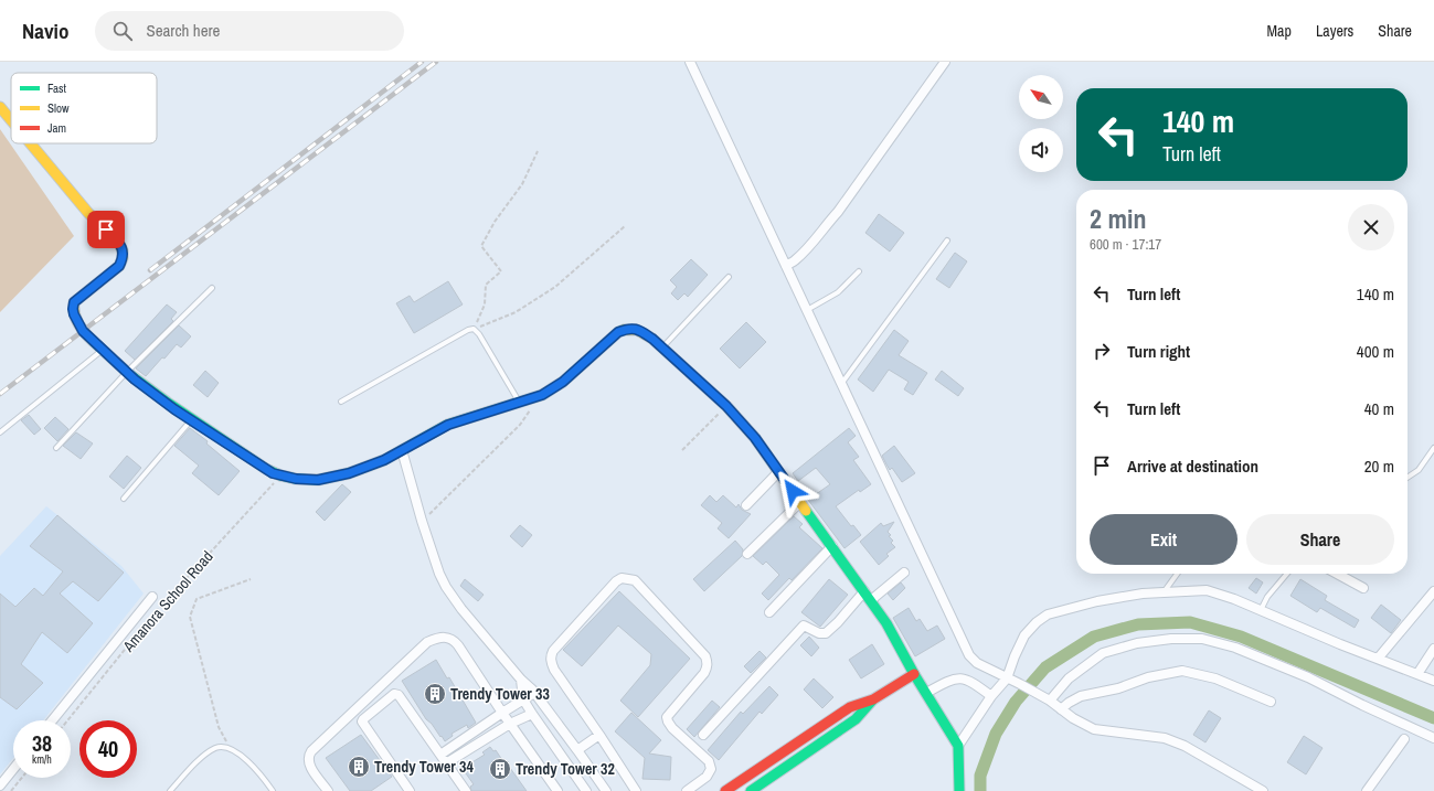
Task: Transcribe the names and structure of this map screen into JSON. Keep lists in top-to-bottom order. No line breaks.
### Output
{"streets":{"street":["Amanora School Road"]},"places":{"building":["Trendy Tower 33","Trendy Tower 34","Trendy Tower 32"]},"legend":["Fast","Slow","Jam"],"north":"top left","page":{"header":"Navio","search":"Search here","nav":["Map","Layers","Share"],"turn":["140 m","Turn left"],"heading":["2 min","600 m · 17:17"],"list":[{"name":"Turn left","value":"140 m"},{"name":"Turn right","value":"400 m"},{"name":"Turn left","value":"40 m"},{"name":"Arrive at destination","value":"20 m"}],"buttons":["Exit","Share"],"speed":"38 km/h","limit":"40"}}
